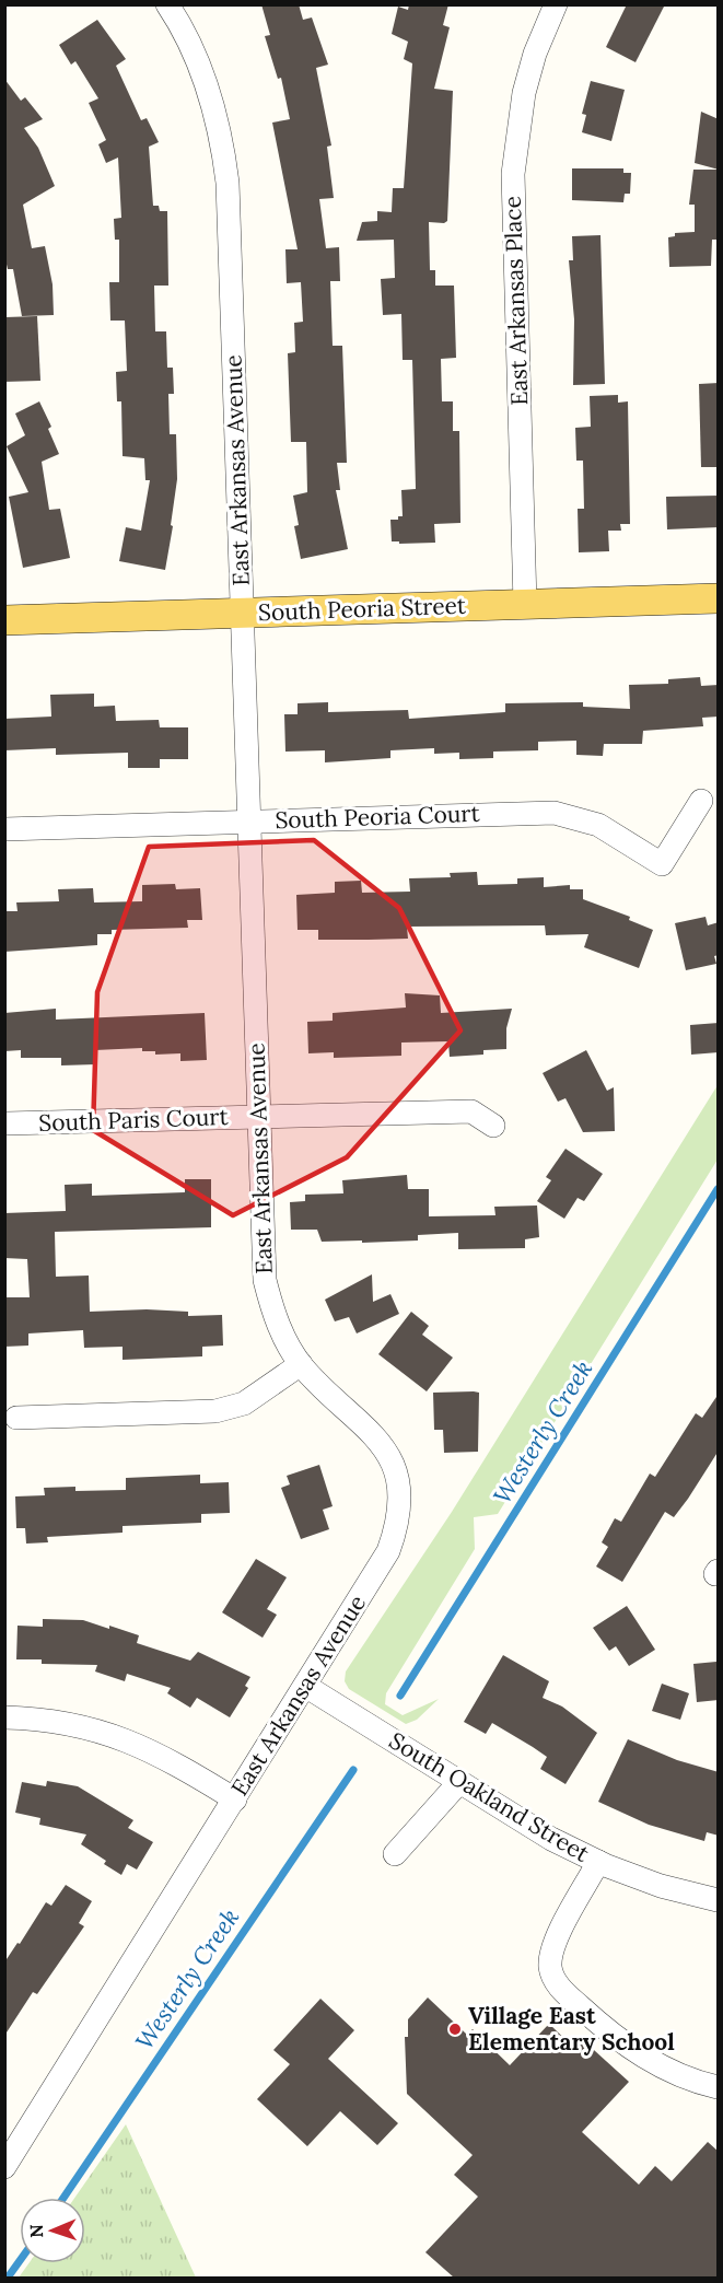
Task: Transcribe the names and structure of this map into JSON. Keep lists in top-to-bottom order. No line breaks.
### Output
{"streets":{"main road":["South Peoria Street"],"street":["East Arkansas Place","East Arkansas Avenue","South Peoria Court","South Paris Court","South Oakland Street"]},"crossings":[["East Arkansas Place","South Peoria Street"],["East Arkansas Avenue","South Peoria Street"],["East Arkansas Avenue","South Peoria Court"],["East Arkansas Avenue","South Paris Court"],["East Arkansas Avenue","South Oakland Street"]],"water":["Westerly Creek"],"places":["Village East Elementary School"],"north":"left"}
